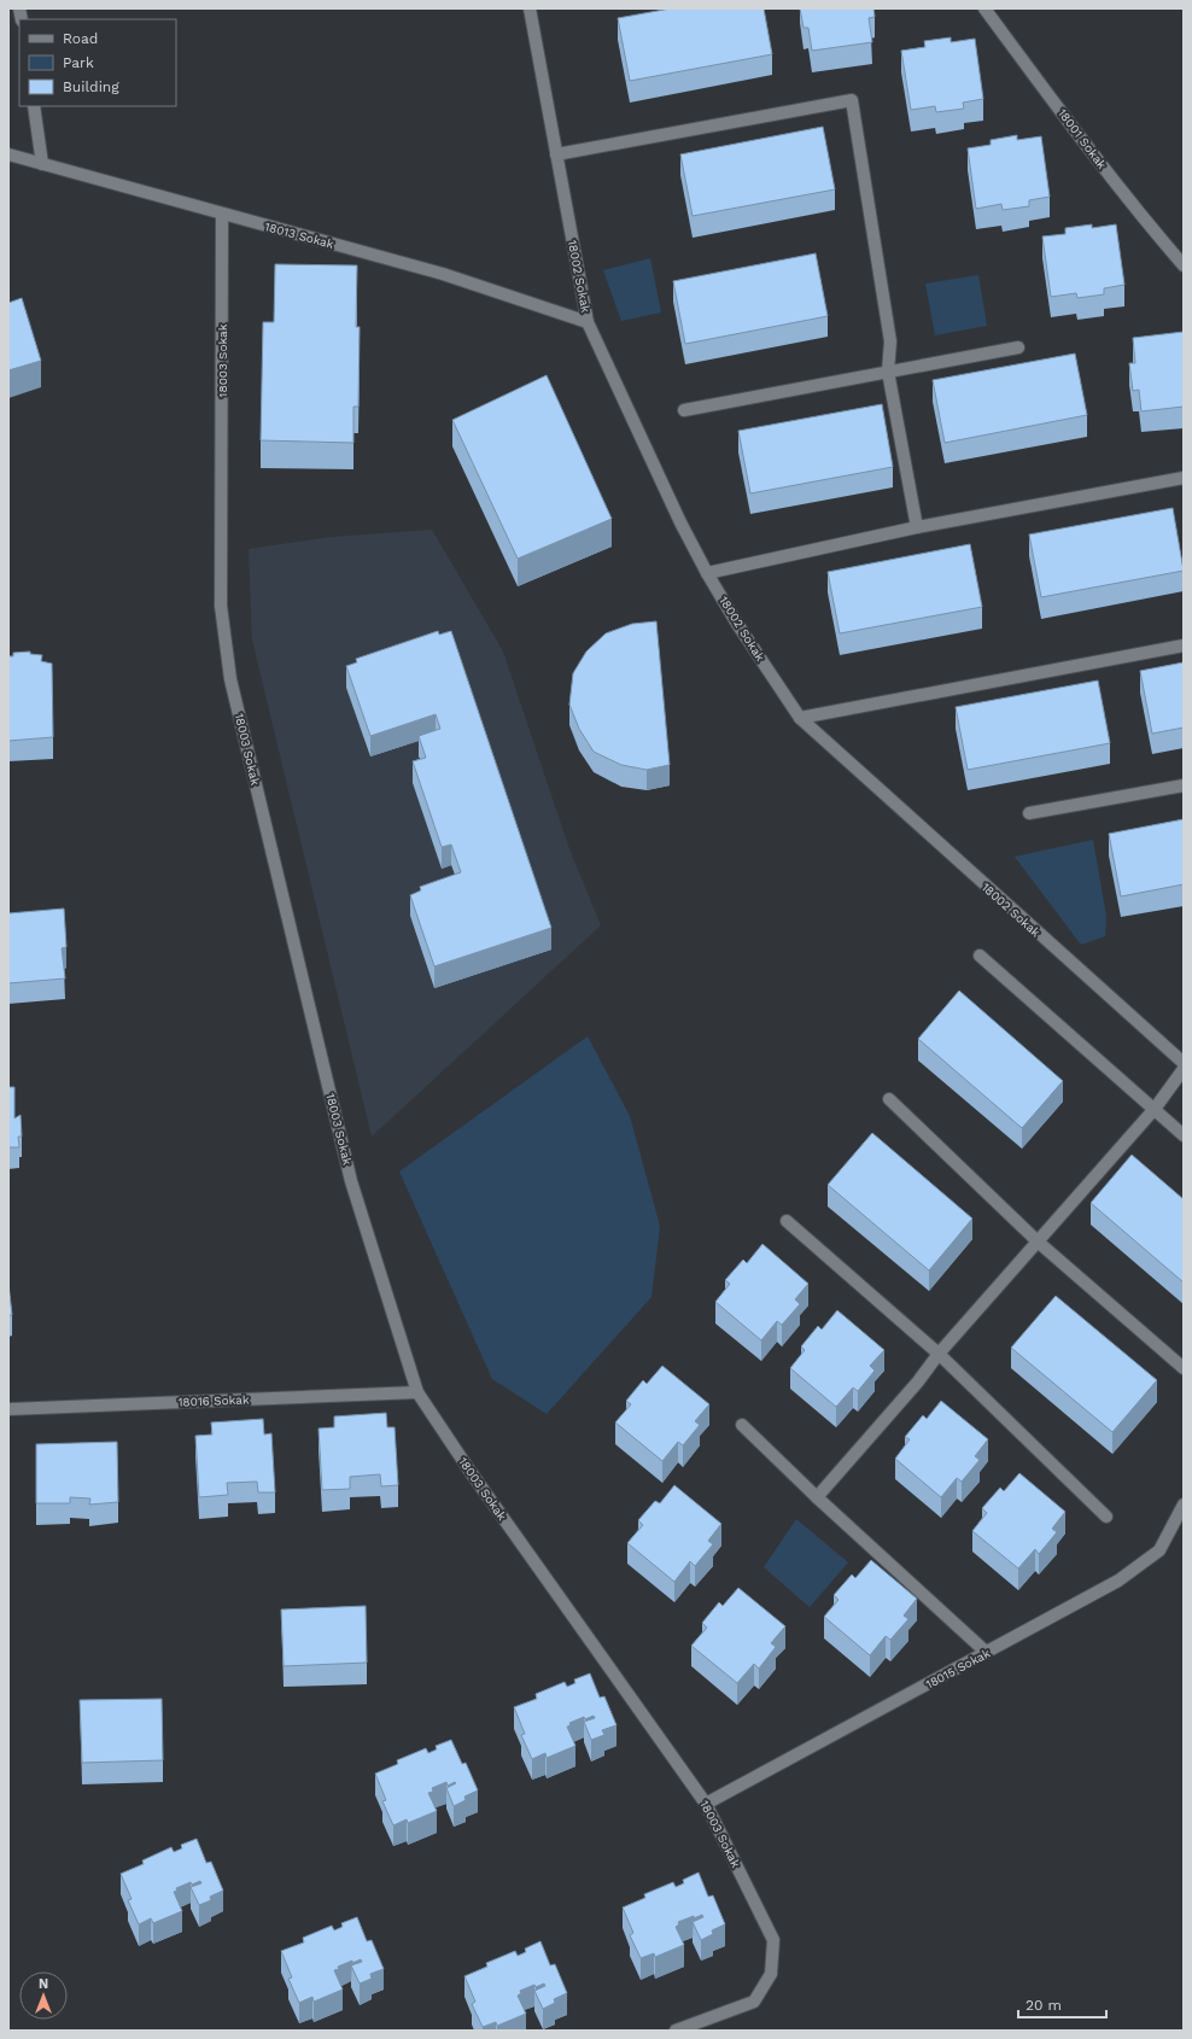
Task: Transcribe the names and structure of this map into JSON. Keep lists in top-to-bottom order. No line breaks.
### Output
{"streets":{"street":["18001 Sokak","18013 Sokak","18002 Sokak","18003 Sokak","18016 Sokak","18015 Sokak"]},"crossings":[["18013 Sokak","18002 Sokak"],["18013 Sokak","18003 Sokak"],["18003 Sokak","18016 Sokak"],["18003 Sokak","18015 Sokak"]],"legend":["Road","Park","Building"],"scale_bar":"20 m","north":"top"}
